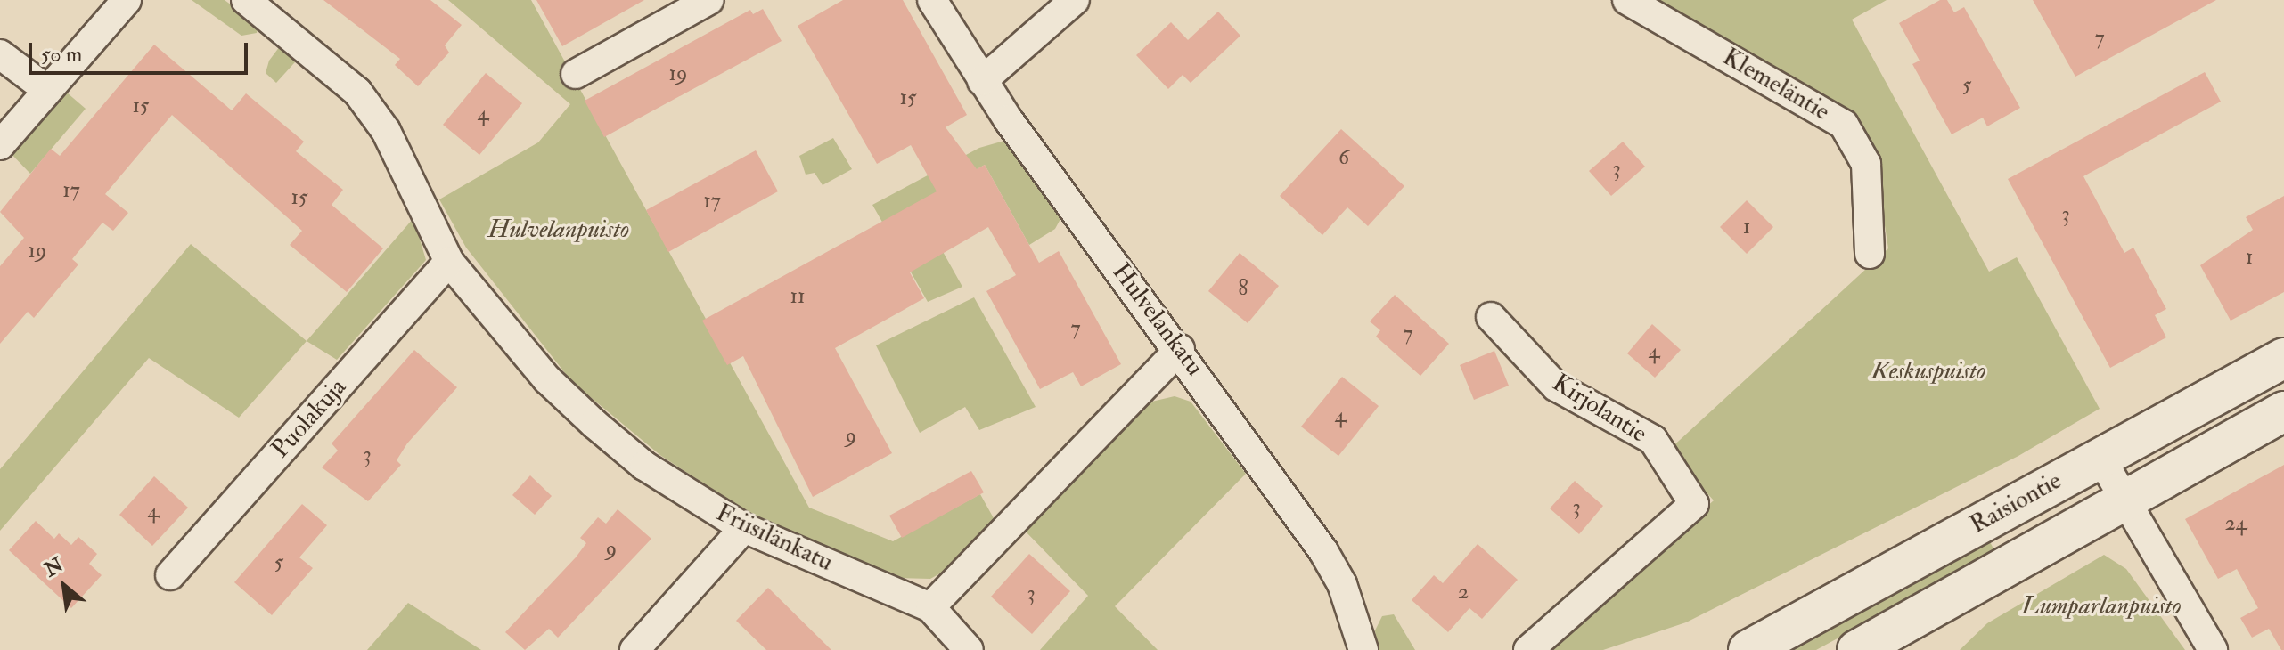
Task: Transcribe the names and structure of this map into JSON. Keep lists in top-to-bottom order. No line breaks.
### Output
{"streets":{"main road":["Raisiontie"],"street":["Klemeläntie","Hulvelankatu","Kirjolantie","Puolakuja","Friisilänkatu"]},"crossings":[["Puolakuja","Friisilänkatu"]],"parks":["Hulvelanpuisto","Keskuspuisto","Lumparlanpuisto"],"house_numbers":["7","19","5","15","15","4","6","3","17","15","17","3","1","19","1","8","11","7","7","4","4","9","3","3","4","24","9","5","2","3"],"scale_bar":"50 m","north":"top left"}
